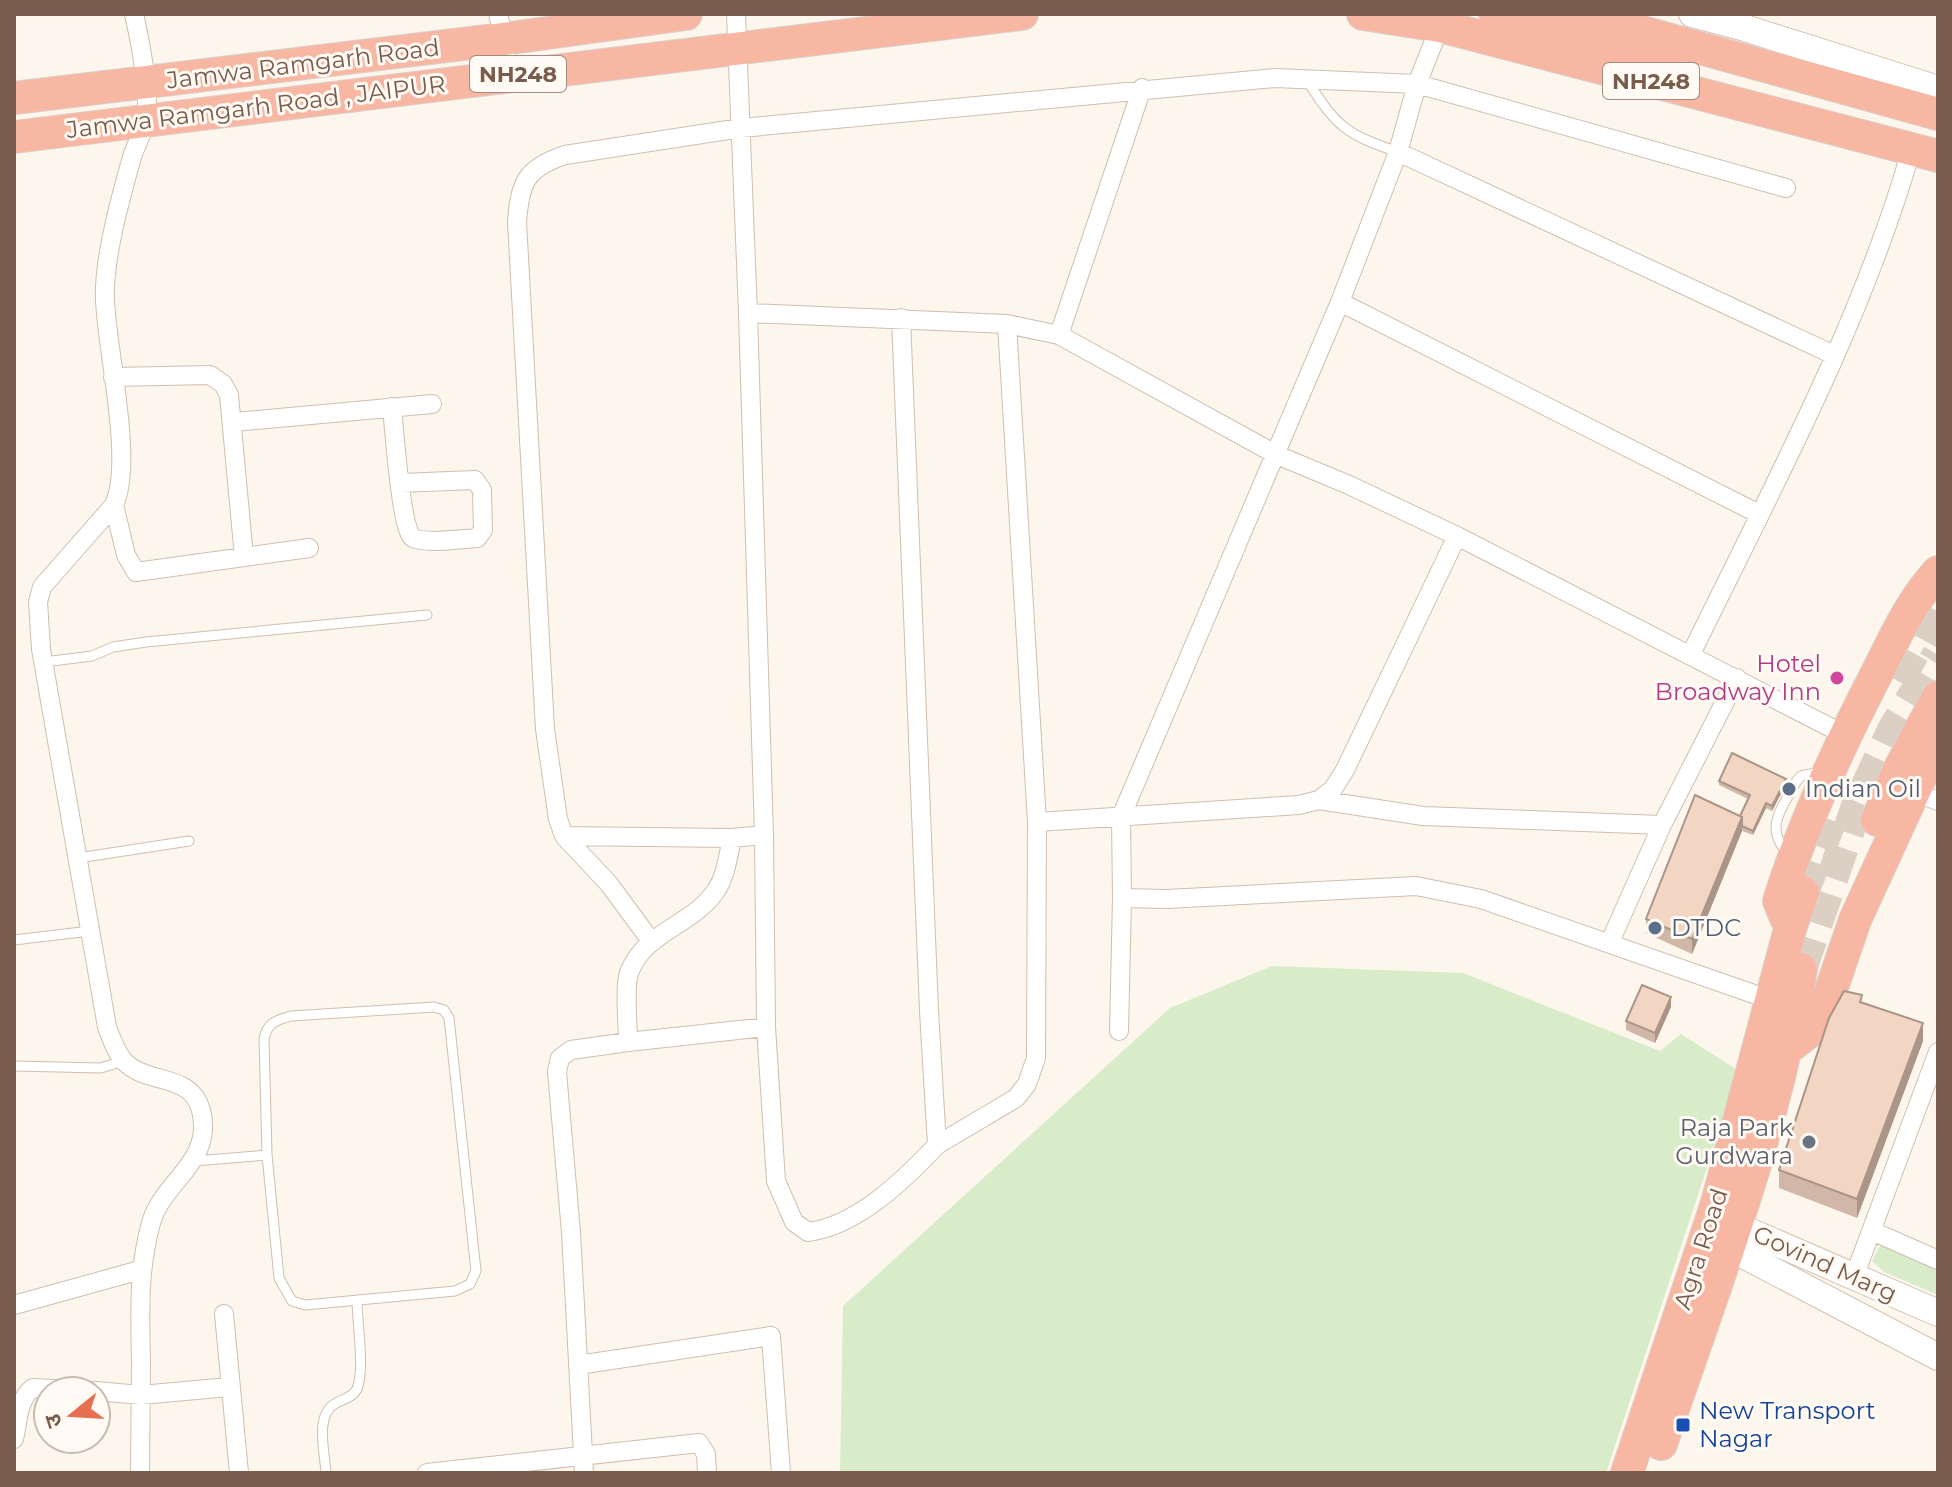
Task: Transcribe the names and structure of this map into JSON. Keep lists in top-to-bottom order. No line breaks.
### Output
{"streets":{"highway":["Jamwa Ramgarh Road","NH248","Jamwa Ramgarh Road , JAIPUR","Agra Road"],"street":["Govind Marg"]},"crossings":[["Agra Road","Govind Marg"]],"places":{"other":["Hotel Broadway Inn","Indian Oil","DTDC","Raja Park Gurdwara"],"transit":["New Transport Nagar"]},"north":"left"}
